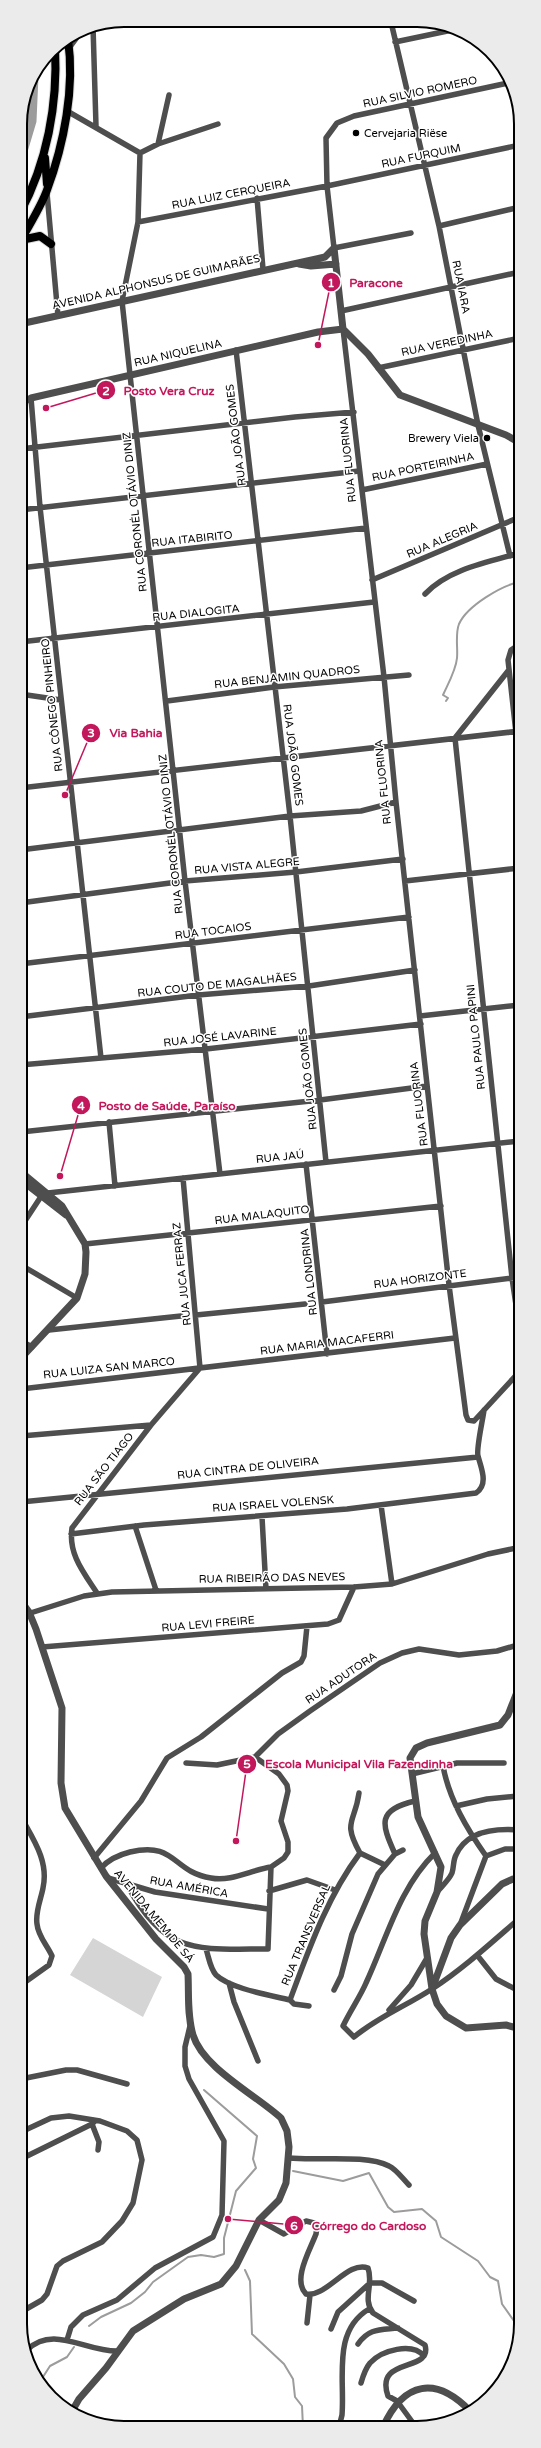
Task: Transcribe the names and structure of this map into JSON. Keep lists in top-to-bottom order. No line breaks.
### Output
{"streets":{"street":["RUA SILVIO ROMERO","RUA FURQUIM","RUA LUIZ CERQUEIRA","AVENIDA ALPHONSUS DE GUIMARÃES","RUA IARA","RUA VEREDINHA","RUA NIQUELINA","RUA JOÃO GOMES","RUA FLUORINA","RUA PORTEIRINHA","RUA CORONÉL OTÁVIO DINIZ","RUA ITABIRITO","RUA ALEGRIA","RUA DIALOGITA","RUA BENJAMIN QUADROS","RUA CÔNEGO PINHEIRO","RUA VISTA ALEGRE","RUA TOCAIOS","RUA COUTO DE MAGALHÃES","RUA JOSÉ LAVARINE","RUA PAULO PAPINI","RUA JAÚ","RUA MALAQUITO","RUA LONDRINA","RUA JUCA FERRAZ","RUA HORIZONTE","RUA MARIA MACAFERRI","RUA LUIZA SAN MARCO","RUA CINTRA DE OLIVEIRA","RUA SÃO TIAGO","RUA ISRAEL VOLENSK","RUA RIBEIRÃO DAS NEVES","RUA LEVI FREIRE","RUA ADUTORA","RUA AMÉRICA","AVENIDA MEM DE SÁ","RUA TRANSVERSAL"]},"crossings":[["RUA SILVIO ROMERO","RUA IARA"],["RUA SILVIO ROMERO","RUA FLUORINA"],["RUA FURQUIM","RUA LUIZ CERQUEIRA"],["RUA FURQUIM","RUA IARA"],["RUA FURQUIM","RUA FLUORINA"],["RUA LUIZ CERQUEIRA","RUA FLUORINA"],["RUA LUIZ CERQUEIRA","RUA CORONÉL OTÁVIO DINIZ"],["AVENIDA ALPHONSUS DE GUIMARÃES","RUA FLUORINA"],["AVENIDA ALPHONSUS DE GUIMARÃES","RUA CORONÉL OTÁVIO DINIZ"],["RUA IARA","RUA VEREDINHA"],["RUA IARA","RUA PORTEIRINHA"],["RUA IARA","RUA ALEGRIA"],["RUA NIQUELINA","RUA JOÃO GOMES"],["RUA NIQUELINA","RUA FLUORINA"],["RUA NIQUELINA","RUA CORONÉL OTÁVIO DINIZ"],["RUA NIQUELINA","RUA CÔNEGO PINHEIRO"],["RUA JOÃO GOMES","RUA ITABIRITO"],["RUA JOÃO GOMES","RUA DIALOGITA"],["RUA JOÃO GOMES","RUA BENJAMIN QUADROS"],["RUA JOÃO GOMES","RUA VISTA ALEGRE"],["RUA JOÃO GOMES","RUA TOCAIOS"],["RUA JOÃO GOMES","RUA COUTO DE MAGALHÃES"],["RUA JOÃO GOMES","RUA JOSÉ LAVARINE"],["RUA JOÃO GOMES","RUA JAÚ"],["RUA FLUORINA","RUA PORTEIRINHA"],["RUA FLUORINA","RUA ITABIRITO"],["RUA FLUORINA","RUA ALEGRIA"],["RUA FLUORINA","RUA DIALOGITA"],["RUA FLUORINA","RUA BENJAMIN QUADROS"],["RUA FLUORINA","RUA VISTA ALEGRE"],["RUA FLUORINA","RUA TOCAIOS"],["RUA FLUORINA","RUA COUTO DE MAGALHÃES"],["RUA FLUORINA","RUA JOSÉ LAVARINE"],["RUA FLUORINA","RUA JAÚ"],["RUA FLUORINA","RUA MALAQUITO"],["RUA FLUORINA","RUA HORIZONTE"],["RUA FLUORINA","RUA MARIA MACAFERRI"],["RUA CORONÉL OTÁVIO DINIZ","RUA ITABIRITO"],["RUA CORONÉL OTÁVIO DINIZ","RUA DIALOGITA"],["RUA CORONÉL OTÁVIO DINIZ","RUA BENJAMIN QUADROS"],["RUA CORONÉL OTÁVIO DINIZ","RUA VISTA ALEGRE"],["RUA CORONÉL OTÁVIO DINIZ","RUA TOCAIOS"],["RUA CORONÉL OTÁVIO DINIZ","RUA COUTO DE MAGALHÃES"],["RUA CORONÉL OTÁVIO DINIZ","RUA JOSÉ LAVARINE"],["RUA CORONÉL OTÁVIO DINIZ","RUA JAÚ"],["RUA ITABIRITO","RUA CÔNEGO PINHEIRO"],["RUA DIALOGITA","RUA CÔNEGO PINHEIRO"],["RUA CÔNEGO PINHEIRO","RUA VISTA ALEGRE"],["RUA CÔNEGO PINHEIRO","RUA TOCAIOS"],["RUA CÔNEGO PINHEIRO","RUA COUTO DE MAGALHÃES"],["RUA CÔNEGO PINHEIRO","RUA JOSÉ LAVARINE"],["RUA PAULO PAPINI","RUA JAÚ"],["RUA PAULO PAPINI","RUA HORIZONTE"],["RUA JAÚ","RUA LONDRINA"],["RUA JAÚ","RUA JUCA FERRAZ"],["RUA MALAQUITO","RUA LONDRINA"],["RUA MALAQUITO","RUA JUCA FERRAZ"],["RUA LONDRINA","RUA HORIZONTE"],["RUA LONDRINA","RUA MARIA MACAFERRI"],["RUA JUCA FERRAZ","RUA MARIA MACAFERRI"],["RUA JUCA FERRAZ","RUA LUIZA SAN MARCO"],["RUA JUCA FERRAZ","RUA SÃO TIAGO"],["RUA MARIA MACAFERRI","RUA LUIZA SAN MARCO"],["RUA MARIA MACAFERRI","RUA SÃO TIAGO"],["RUA LUIZA SAN MARCO","RUA SÃO TIAGO"],["RUA CINTRA DE OLIVEIRA","RUA SÃO TIAGO"],["RUA CINTRA DE OLIVEIRA","RUA ISRAEL VOLENSK"],["RUA SÃO TIAGO","RUA ISRAEL VOLENSK"],["RUA RIBEIRÃO DAS NEVES","RUA LEVI FREIRE"],["RUA RIBEIRÃO DAS NEVES","AVENIDA MEM DE SÁ"],["RUA LEVI FREIRE","AVENIDA MEM DE SÁ"],["RUA AMÉRICA","AVENIDA MEM DE SÁ"]],"places":["Cervejaria Riëse","Paracone","Posto Vera Cruz","Brewery Viela","Via Bahia","Posto de Saúde, Paraíso","Escola Municipal Vila Fazendinha","Córrego do Cardoso"]}
